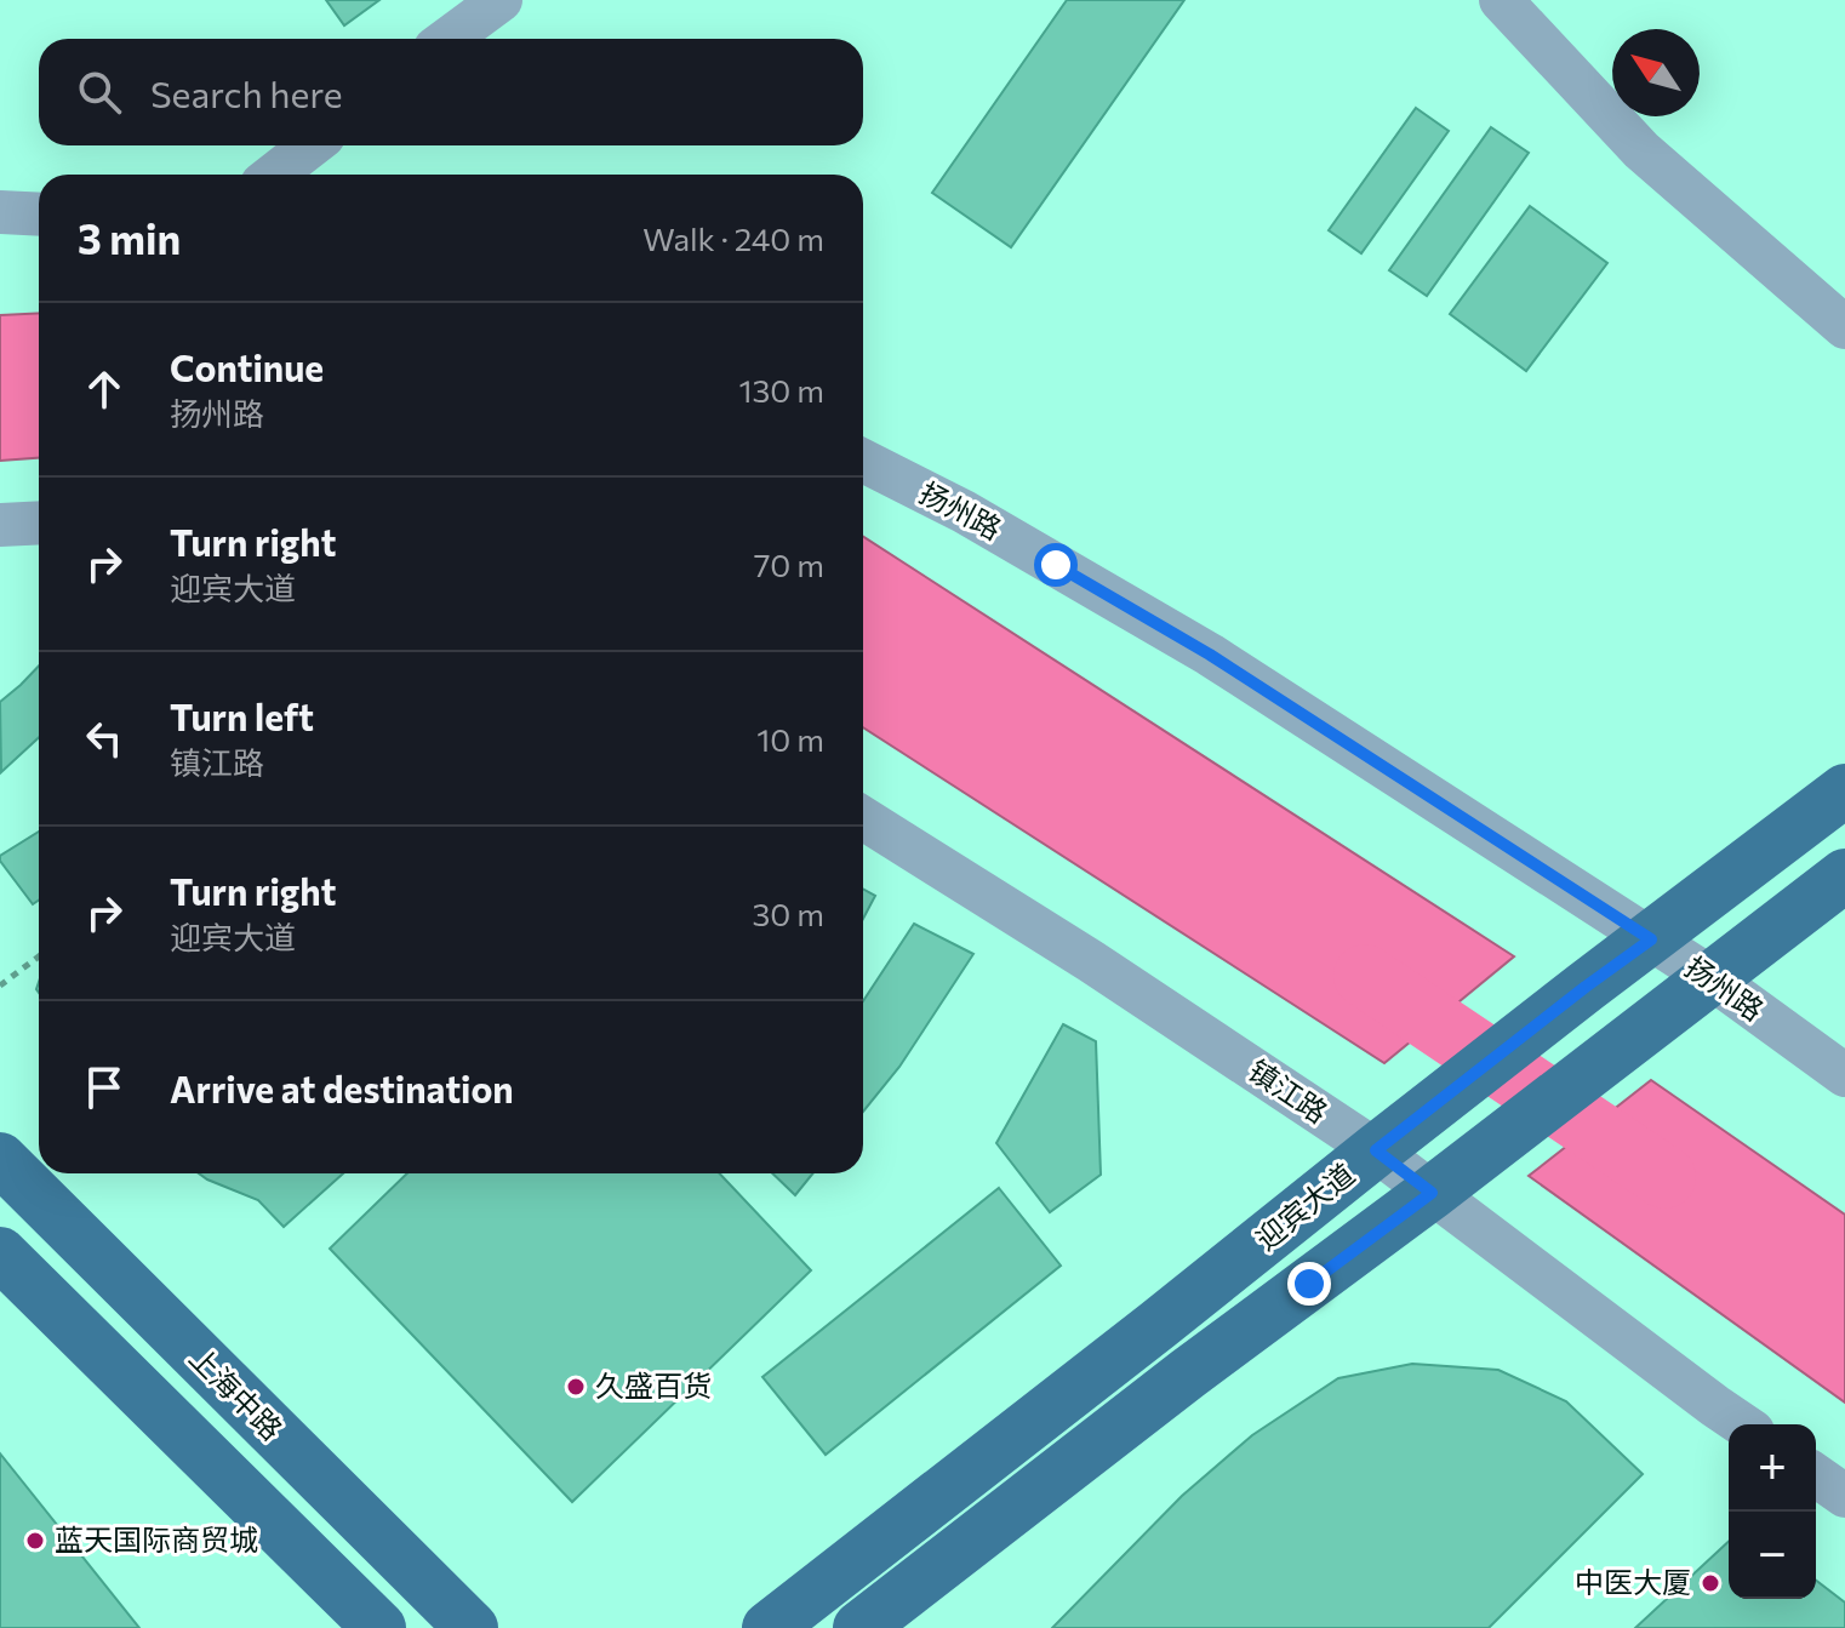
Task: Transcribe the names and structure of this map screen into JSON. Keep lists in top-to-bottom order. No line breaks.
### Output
{"streets":{"main road":["迎宾大道","上海中路"],"street":["扬州路","镇江路"]},"crossings":[["扬州路","迎宾大道"],["镇江路","迎宾大道"]],"places":["久盛百货","蓝天国际商贸城","中医大厦"],"north":"top left","page":{"search":"Search here","heading":["3 min","Walk · 240 m"],"list":[["Continue","扬州路","130 m"],["Turn right","迎宾大道","70 m"],["Turn left","镇江路","10 m"],["Turn right","迎宾大道","30 m"],"Arrive at destination"],"map_buttons":["+","−"]}}
